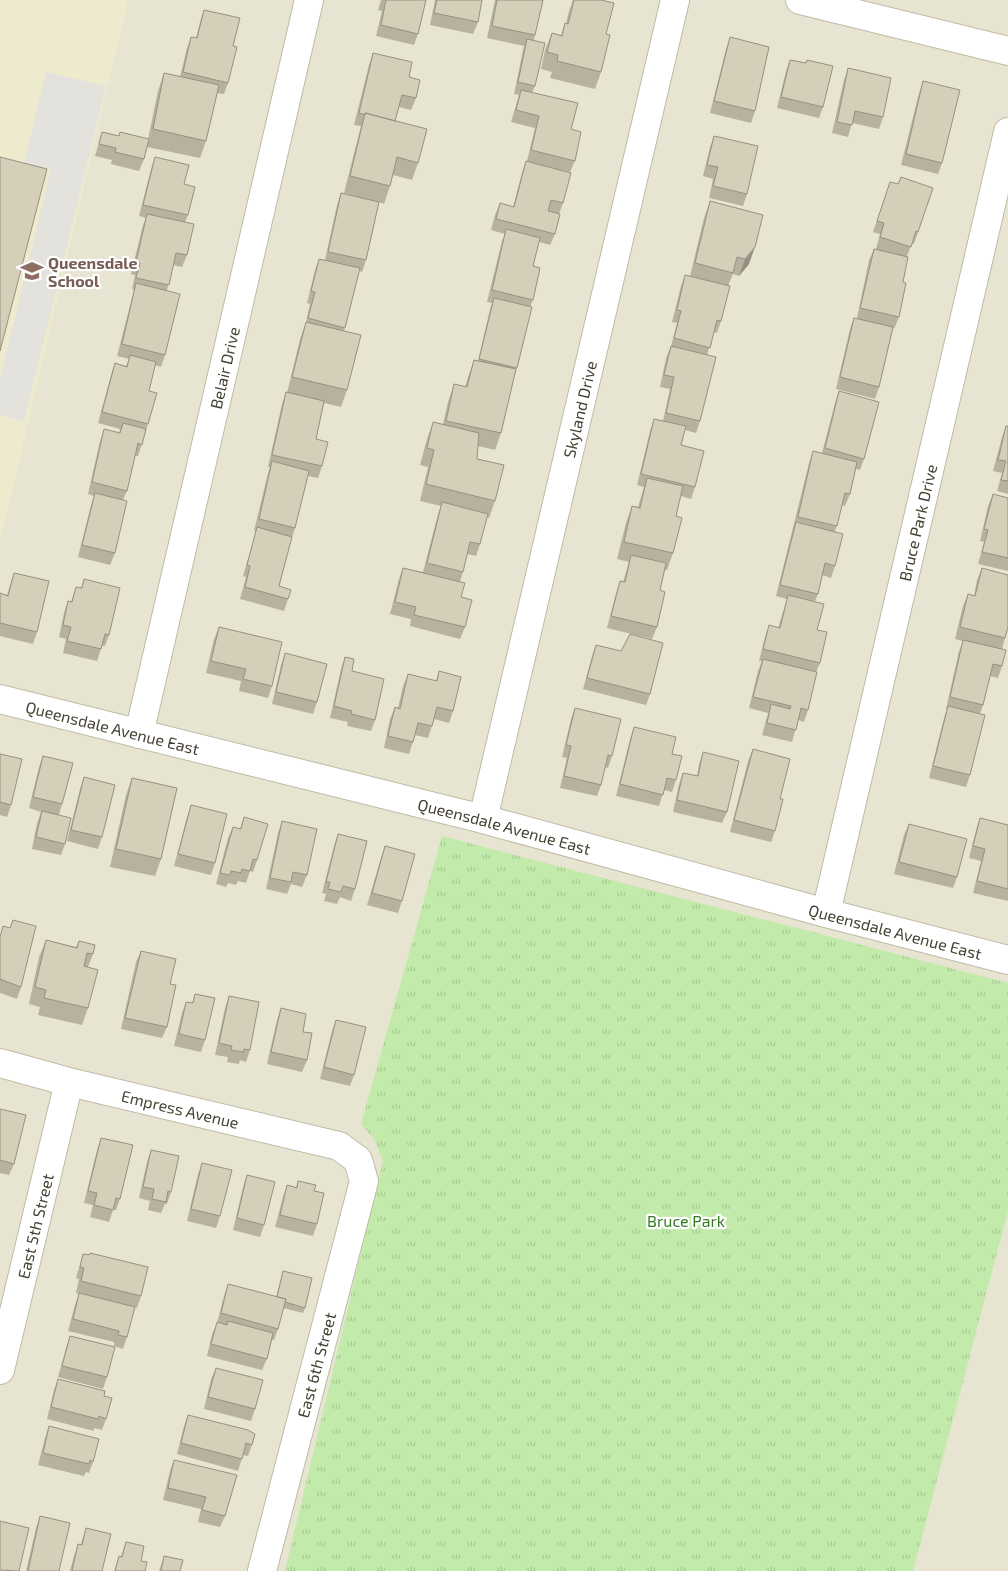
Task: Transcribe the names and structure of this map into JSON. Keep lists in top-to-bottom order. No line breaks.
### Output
{"streets":{"street":["Belair Drive","Skyland Drive","Bruce Park Drive","Queensdale Avenue East","Empress Avenue","East 5th Street","East 6th Street"]},"crossings":[["Belair Drive","Queensdale Avenue East"],["Skyland Drive","Queensdale Avenue East"],["Bruce Park Drive","Queensdale Avenue East"],["Empress Avenue","East 5th Street"],["Empress Avenue","East 6th Street"]],"parks":["Bruce Park"],"places":{"school or university":["Queensdale School"]}}
